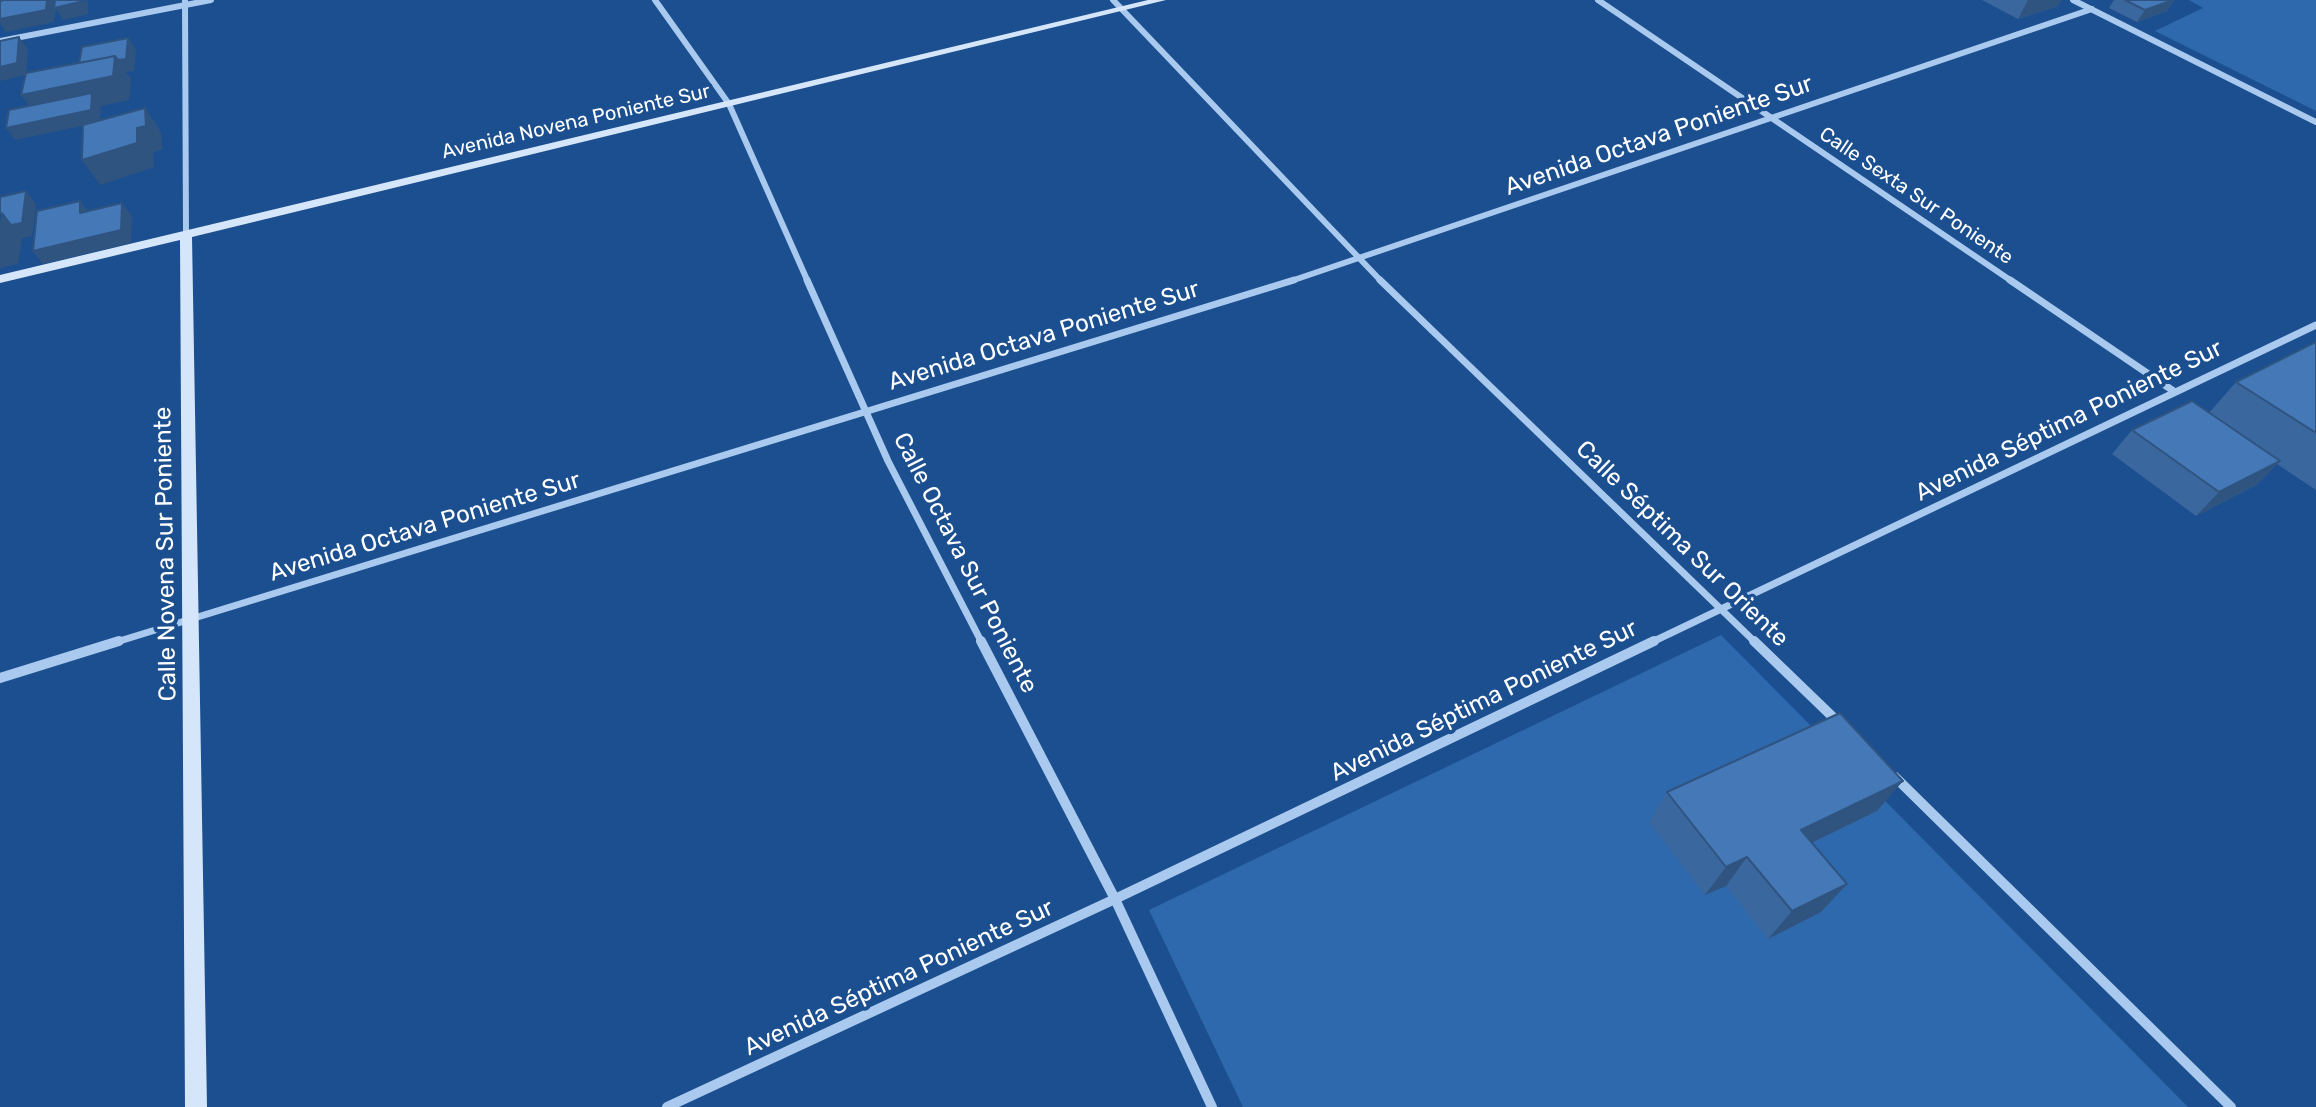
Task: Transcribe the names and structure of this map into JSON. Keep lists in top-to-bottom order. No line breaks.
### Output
{"streets":{"street":["Avenida Novena Poniente Sur","Avenida Octava Poniente Sur","Calle Sexta Sur Poniente","Avenida Séptima Poniente Sur","Calle Séptima Sur Oriente","Calle Novena Sur Poniente","Calle Octava Sur Poniente"]},"crossings":[["Avenida Novena Poniente Sur","Calle Séptima Sur Oriente"],["Avenida Novena Poniente Sur","Calle Novena Sur Poniente"],["Avenida Novena Poniente Sur","Calle Octava Sur Poniente"],["Avenida Octava Poniente Sur","Calle Sexta Sur Poniente"],["Avenida Octava Poniente Sur","Calle Séptima Sur Oriente"],["Avenida Octava Poniente Sur","Calle Novena Sur Poniente"],["Avenida Octava Poniente Sur","Calle Octava Sur Poniente"],["Calle Sexta Sur Poniente","Avenida Séptima Poniente Sur"],["Avenida Séptima Poniente Sur","Calle Séptima Sur Oriente"],["Avenida Séptima Poniente Sur","Calle Octava Sur Poniente"]]}
